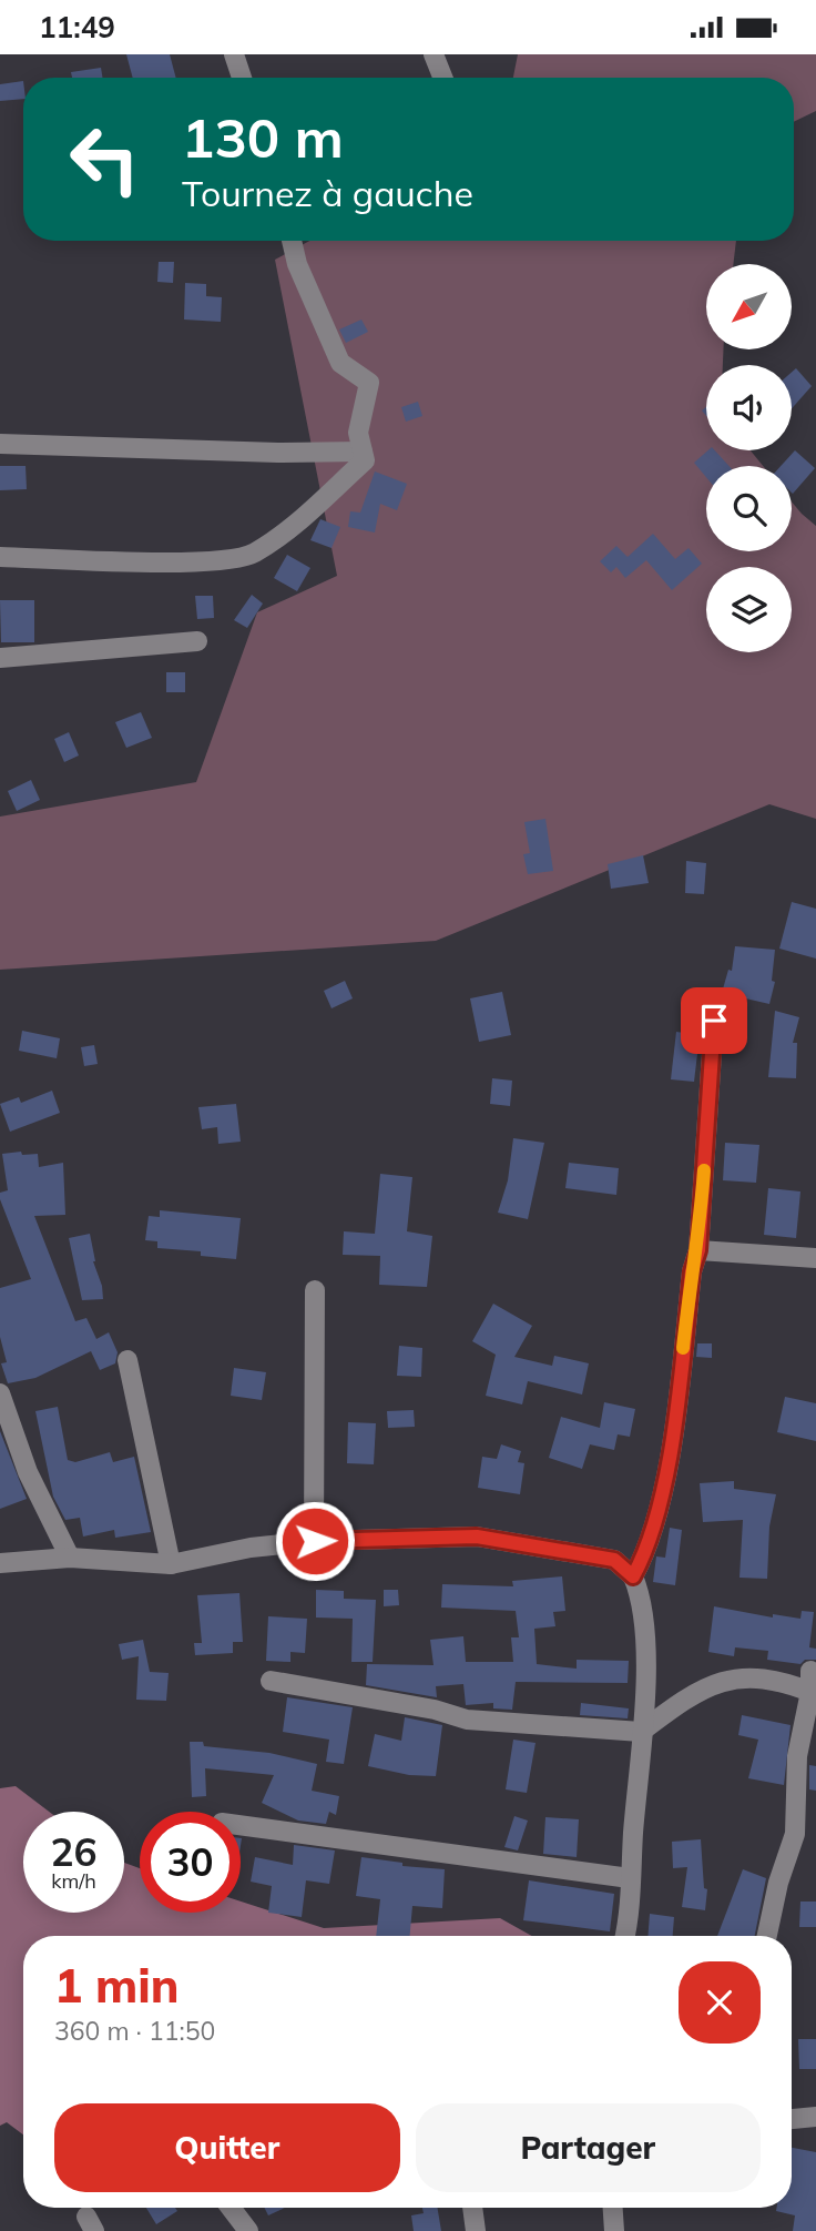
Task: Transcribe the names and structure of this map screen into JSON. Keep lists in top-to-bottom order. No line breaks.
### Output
{"north":"bottom left","page":{"status":"11:49","turn":["130 m","Tournez à gauche"],"speed":"26 km/h","limit":"30","heading":["1 min","360 m · 11:50"],"buttons":["Quitter","Partager"]}}
